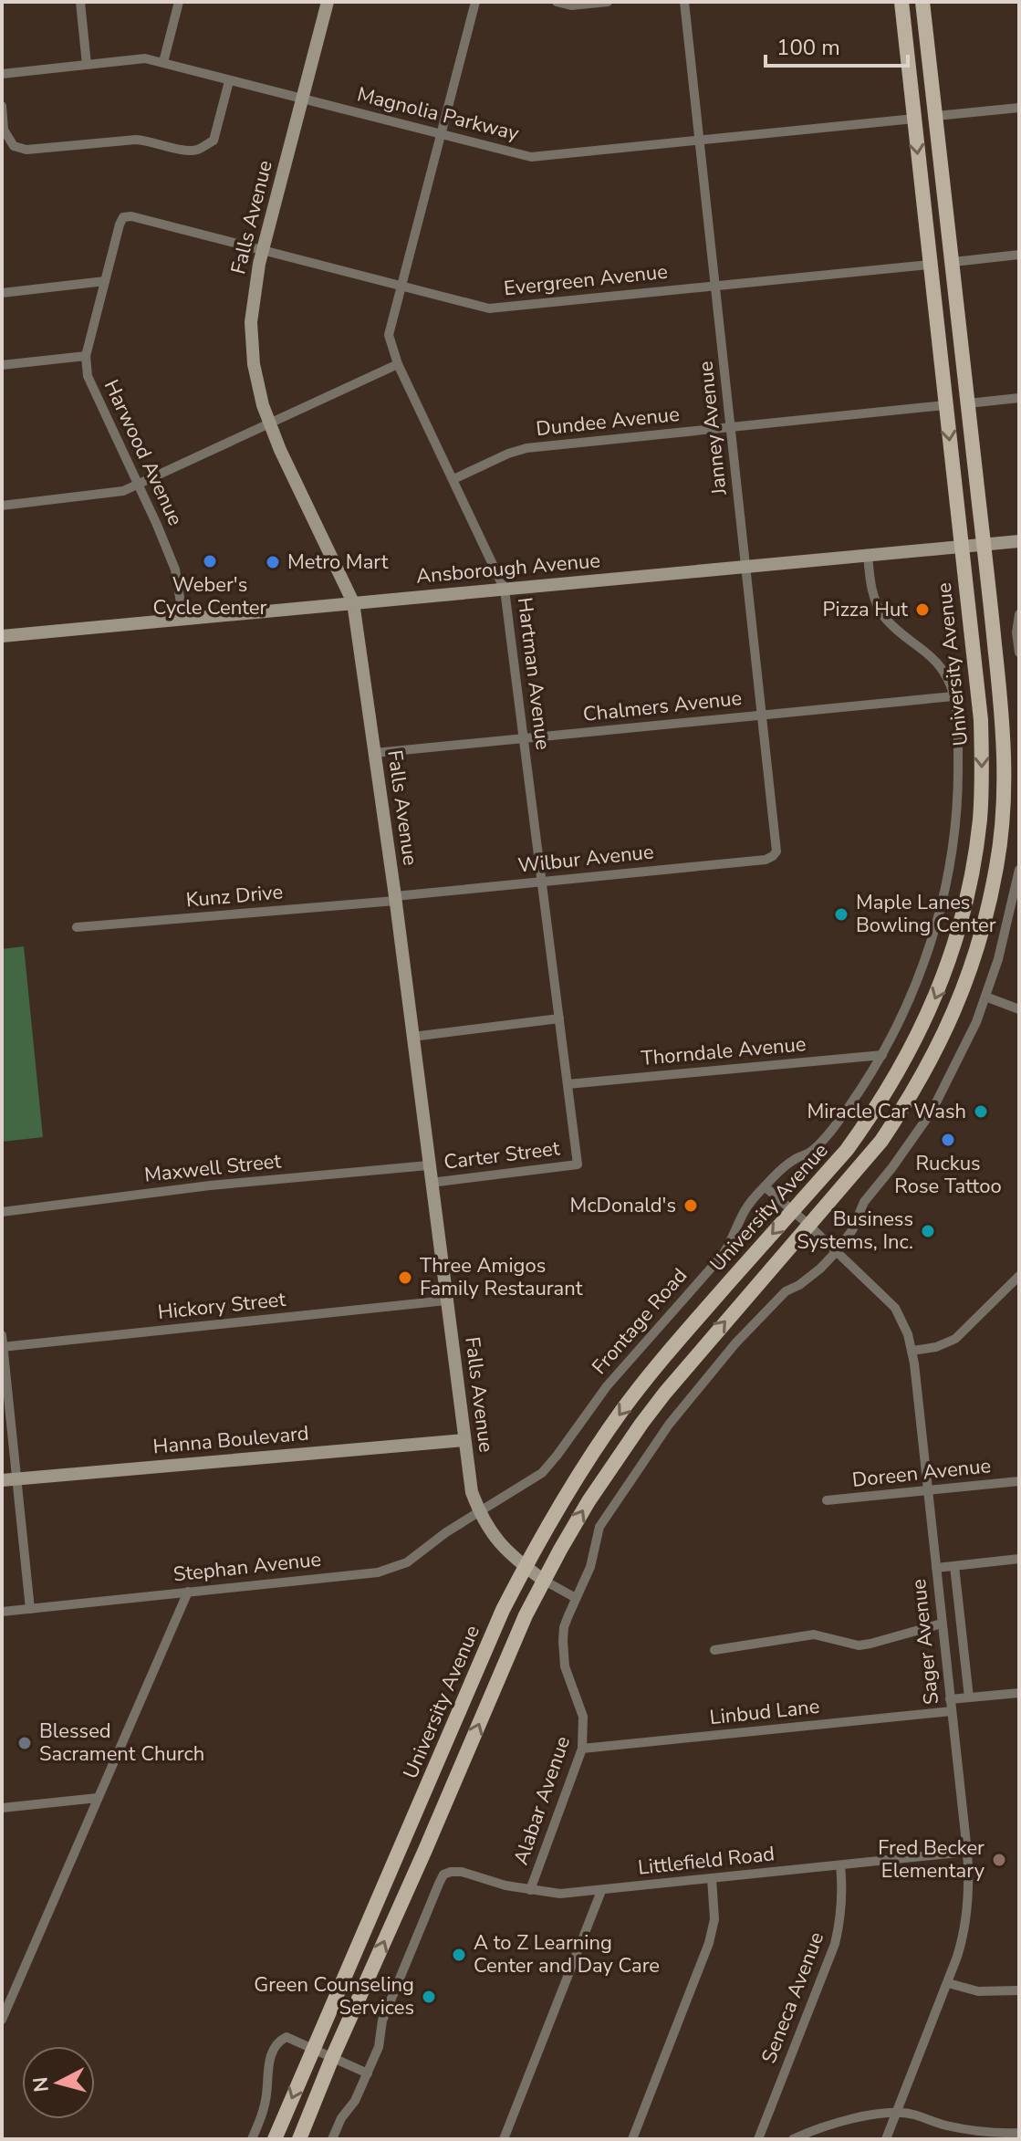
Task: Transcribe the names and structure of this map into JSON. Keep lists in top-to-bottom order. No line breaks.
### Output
{"streets":{"main road":["University Avenue"],"street":["Magnolia Parkway","Falls Avenue","Evergreen Avenue","Dundee Avenue","Janney Avenue","Harwood Avenue","Ansborough Avenue","Hartman Avenue","Chalmers Avenue","Wilbur Avenue","Kunz Drive","Thorndale Avenue","Carter Street","Maxwell Street","Hickory Street","Frontage Road","Hanna Boulevard","Doreen Avenue","Stephan Avenue","Sager Avenue","Linbud Lane","Alabar Avenue","Littlefield Road","Seneca Avenue"]},"crossings":[["Magnolia Parkway","Falls Avenue"],["Magnolia Parkway","Janney Avenue"],["Magnolia Parkway","University Avenue"],["Magnolia Parkway","Hartman Avenue"],["Falls Avenue","Evergreen Avenue"],["Falls Avenue","Ansborough Avenue"],["Falls Avenue","University Avenue"],["Falls Avenue","Chalmers Avenue"],["Falls Avenue","Wilbur Avenue"],["Falls Avenue","Kunz Drive"],["Falls Avenue","Carter Street"],["Falls Avenue","Maxwell Street"],["Falls Avenue","Hickory Street"],["Falls Avenue","Frontage Road"],["Falls Avenue","Hanna Boulevard"],["Falls Avenue","Stephan Avenue"],["Falls Avenue","Alabar Avenue"],["Evergreen Avenue","Janney Avenue"],["Evergreen Avenue","Harwood Avenue"],["Evergreen Avenue","University Avenue"],["Evergreen Avenue","Hartman Avenue"],["Dundee Avenue","Janney Avenue"],["Dundee Avenue","University Avenue"],["Dundee Avenue","Hartman Avenue"],["Janney Avenue","Ansborough Avenue"],["Janney Avenue","Chalmers Avenue"],["Janney Avenue","Wilbur Avenue"],["Harwood Avenue","Ansborough Avenue"],["Ansborough Avenue","University Avenue"],["Ansborough Avenue","Hartman Avenue"],["Ansborough Avenue","Frontage Road"],["University Avenue","Sager Avenue"],["Hartman Avenue","Chalmers Avenue"],["Hartman Avenue","Wilbur Avenue"],["Hartman Avenue","Thorndale Avenue"],["Hartman Avenue","Carter Street"],["Chalmers Avenue","Frontage Road"],["Wilbur Avenue","Kunz Drive"],["Thorndale Avenue","Frontage Road"],["Frontage Road","Stephan Avenue"],["Frontage Road","Sager Avenue"],["Doreen Avenue","Sager Avenue"],["Sager Avenue","Linbud Lane"],["Sager Avenue","Littlefield Road"],["Linbud Lane","Alabar Avenue"],["Alabar Avenue","Littlefield Road"],["Littlefield Road","Seneca Avenue"]],"places":["Weber's Cycle Center","Metro Mart","Pizza Hut","Maple Lanes Bowling Center","Miracle Car Wash","Ruckus Rose Tattoo","McDonald's","Business Systems, Inc.","Three Amigos Family Restaurant","Blessed Sacrament Church","Fred Becker Elementary","A to Z Learning Center and Day Care","Green Counseling Services"],"scale_bar":"100 m","north":"left"}
